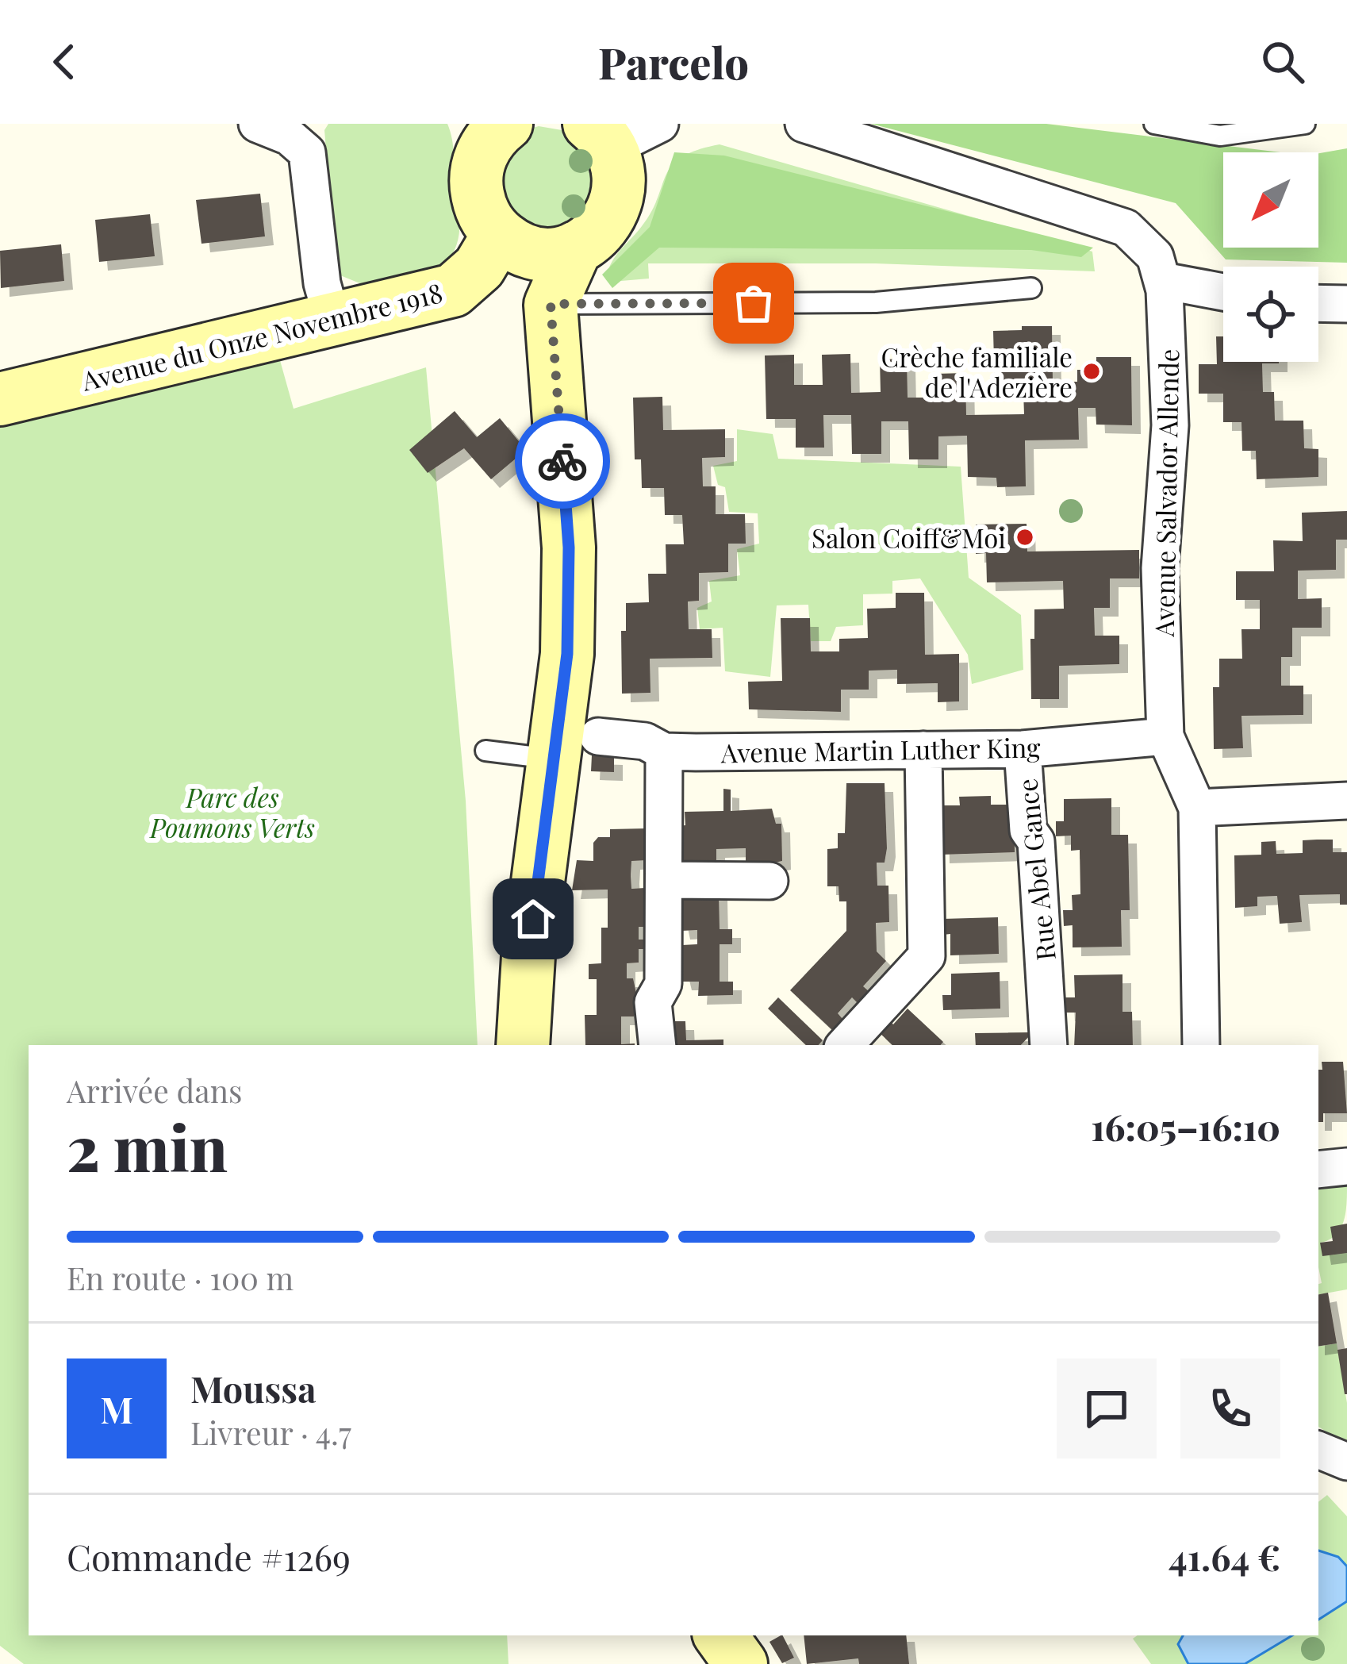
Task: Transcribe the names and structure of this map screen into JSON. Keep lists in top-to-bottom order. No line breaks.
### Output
{"streets":{"street":["Avenue du Onze Novembre 1918","Avenue Salvador Allende","Avenue Martin Luther King","Rue Abel Gance"]},"crossings":[["Avenue Salvador Allende","Avenue Martin Luther King"],["Avenue Martin Luther King","Rue Abel Gance"]],"parks":["Parc des Poumons Verts"],"places":["Crèche familiale de l'Adezière","Salon Coiff&Moi"],"north":"bottom left","page":{"header":"Parcelo","heading":["2 min","Arrivée dans","16:05–16:10"],"panel":["Moussa","Livreur · 4.7","Commande #1269","41.64 €"],"bar":"En route · 100 m","round":"M"}}
